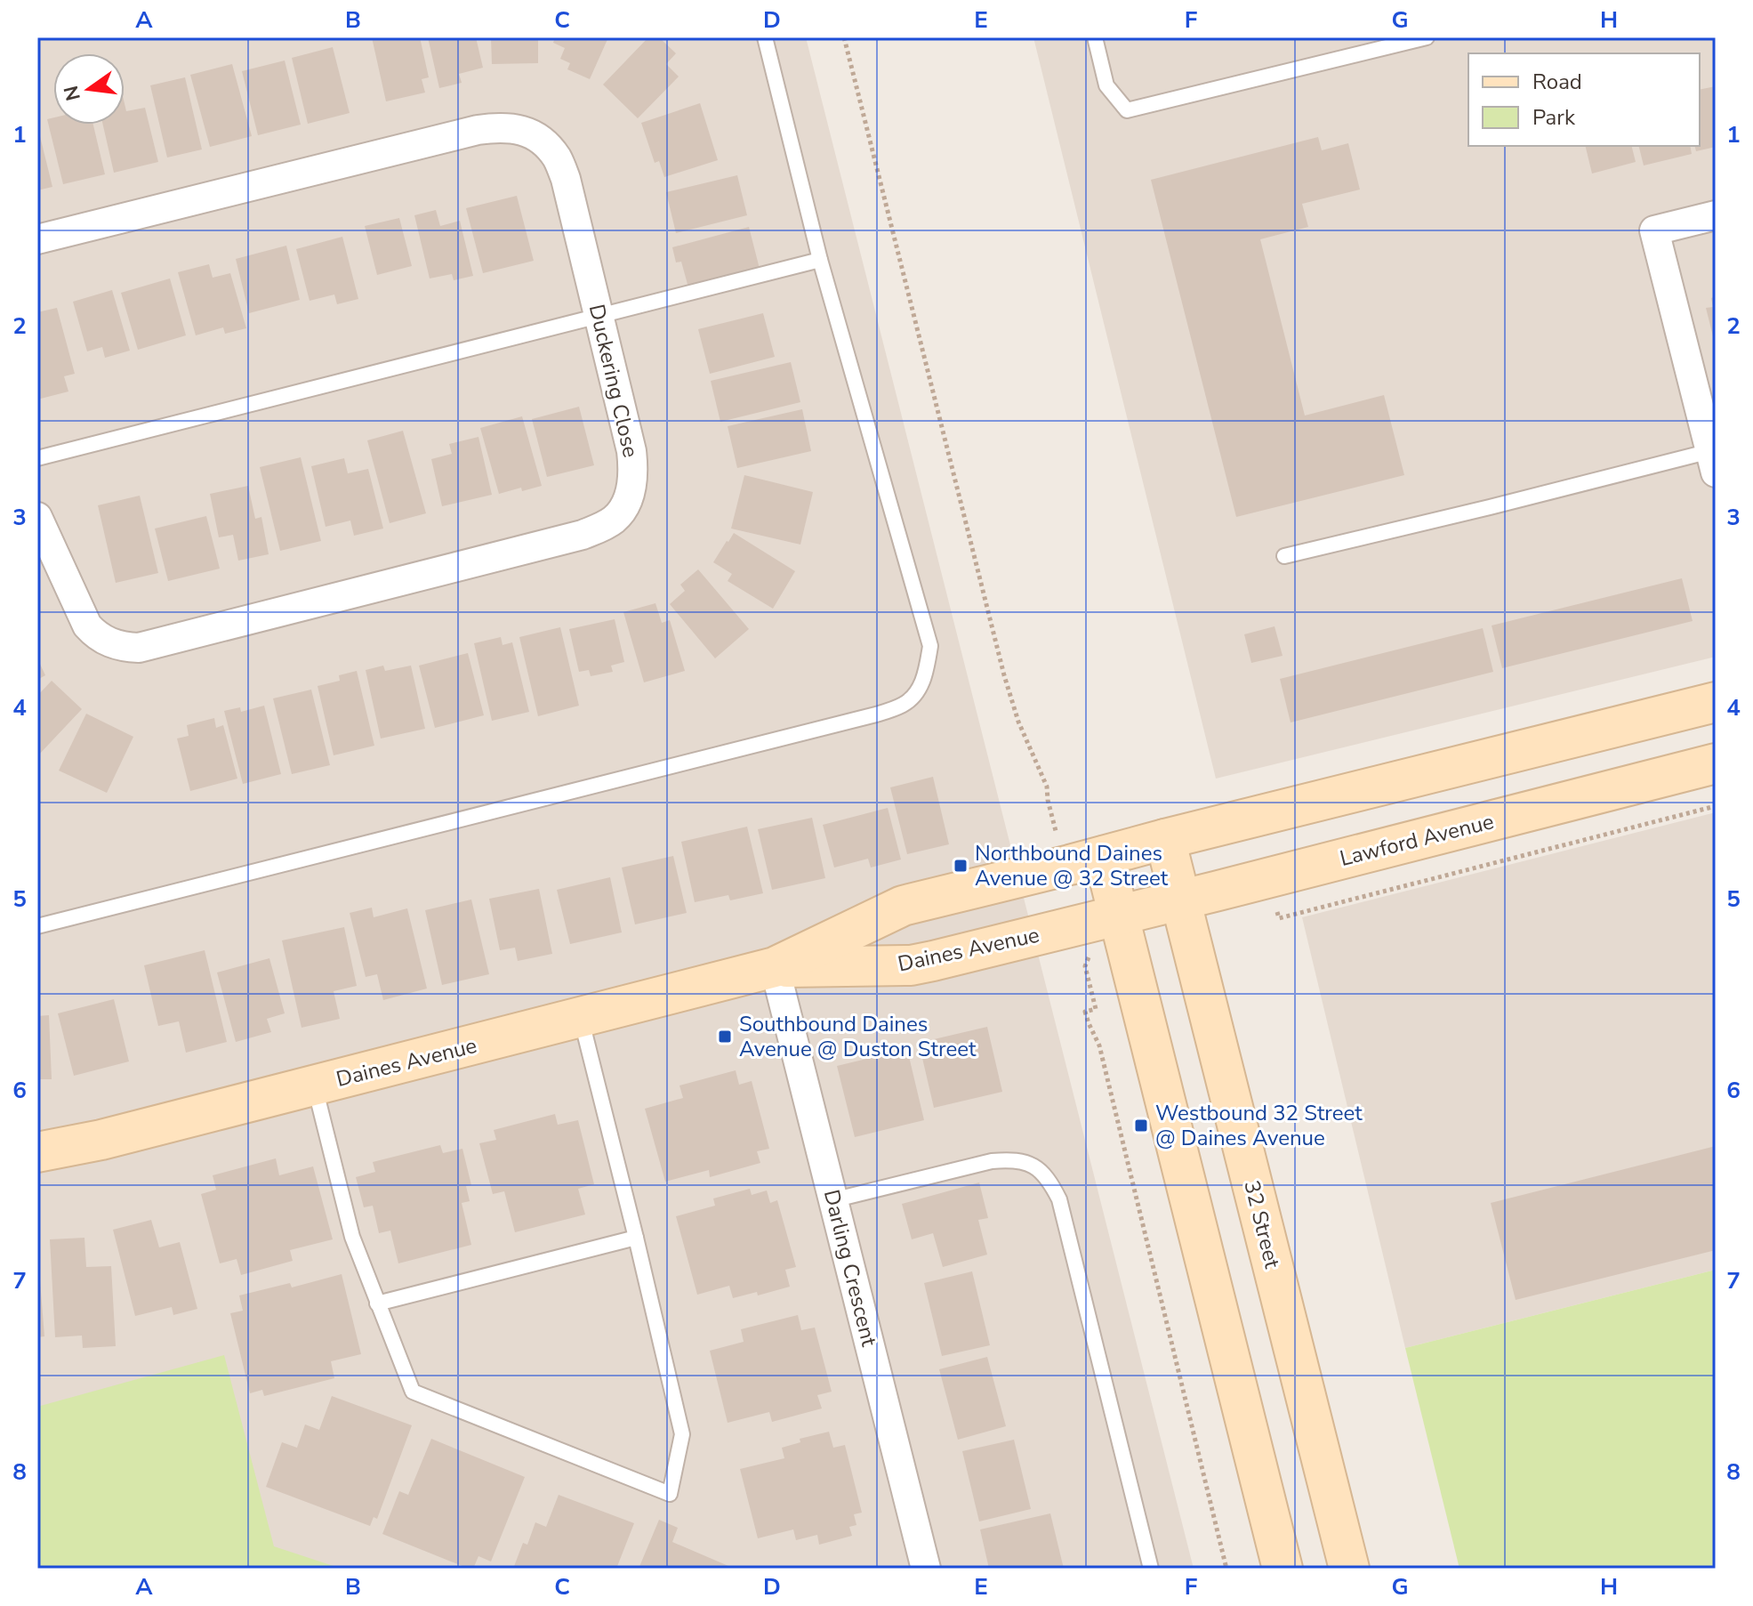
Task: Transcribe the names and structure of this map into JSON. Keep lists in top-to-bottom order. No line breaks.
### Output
{"streets":{"street":["Duckering Close","Lawford Avenue","Daines Avenue","32 Street","Darling Crescent"]},"crossings":[["Lawford Avenue","Daines Avenue"],["Lawford Avenue","32 Street"],["Daines Avenue","32 Street"],["Daines Avenue","Darling Crescent"]],"places":{"transit":["Northbound Daines Avenue @ 32 Street","Southbound Daines Avenue @ Duston Street","Westbound 32 Street @ Daines Avenue"]},"legend":["Road","Park"],"north":"left","grid":{"columns":["A","B","C","D","E","F","G","H"],"rows":["1","2","3","4","5","6","7","8"]}}
